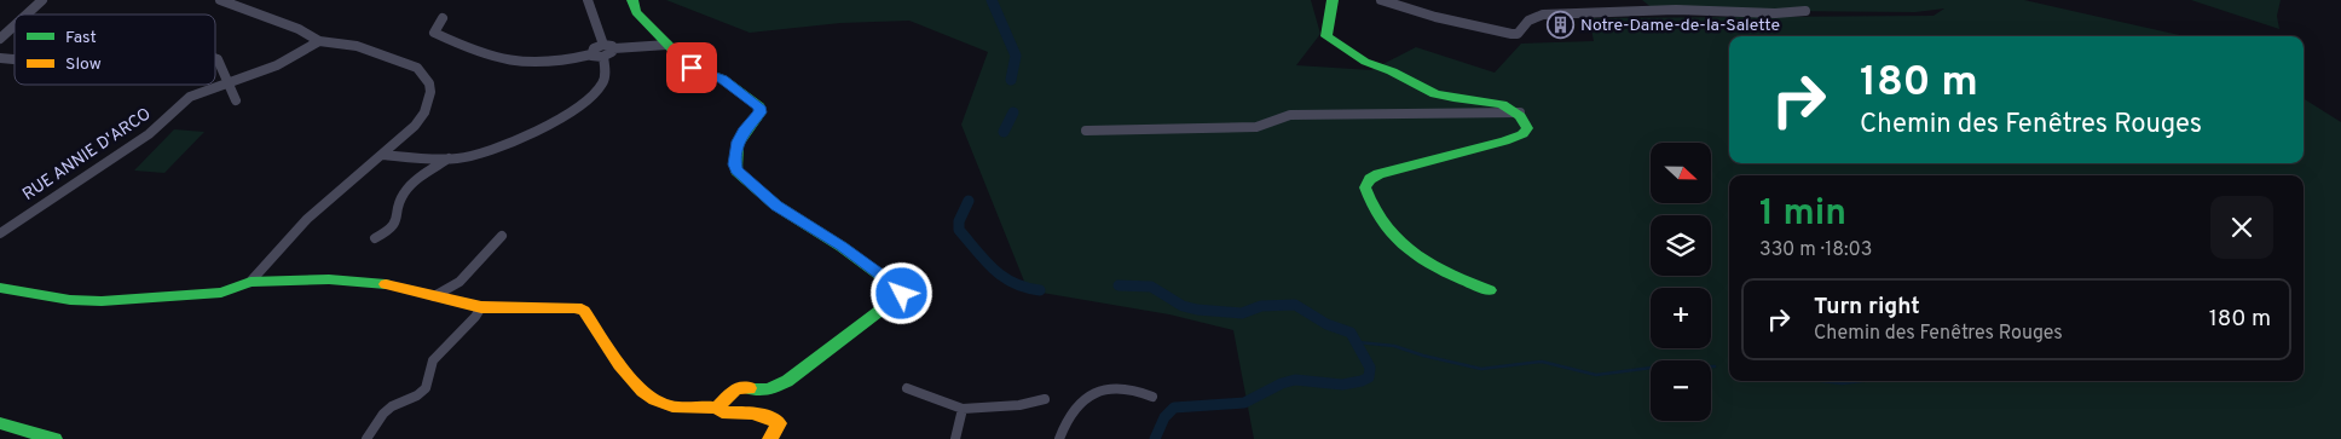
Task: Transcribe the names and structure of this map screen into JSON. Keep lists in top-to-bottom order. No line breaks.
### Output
{"streets":{"street":["RUE ANNIE D'ARCO"]},"places":{"building":["Notre-Dame-de-la-Salette"]},"legend":["Fast","Slow"],"north":"right","page":{"turn":["180 m","Chemin des Fenêtres Rouges"],"map_buttons":["+","−"],"heading":["1 min","330 m · 18:03"],"list":[{"name":"Turn right","note":"Chemin des Fenêtres Rouges","value":"180 m"}]}}
